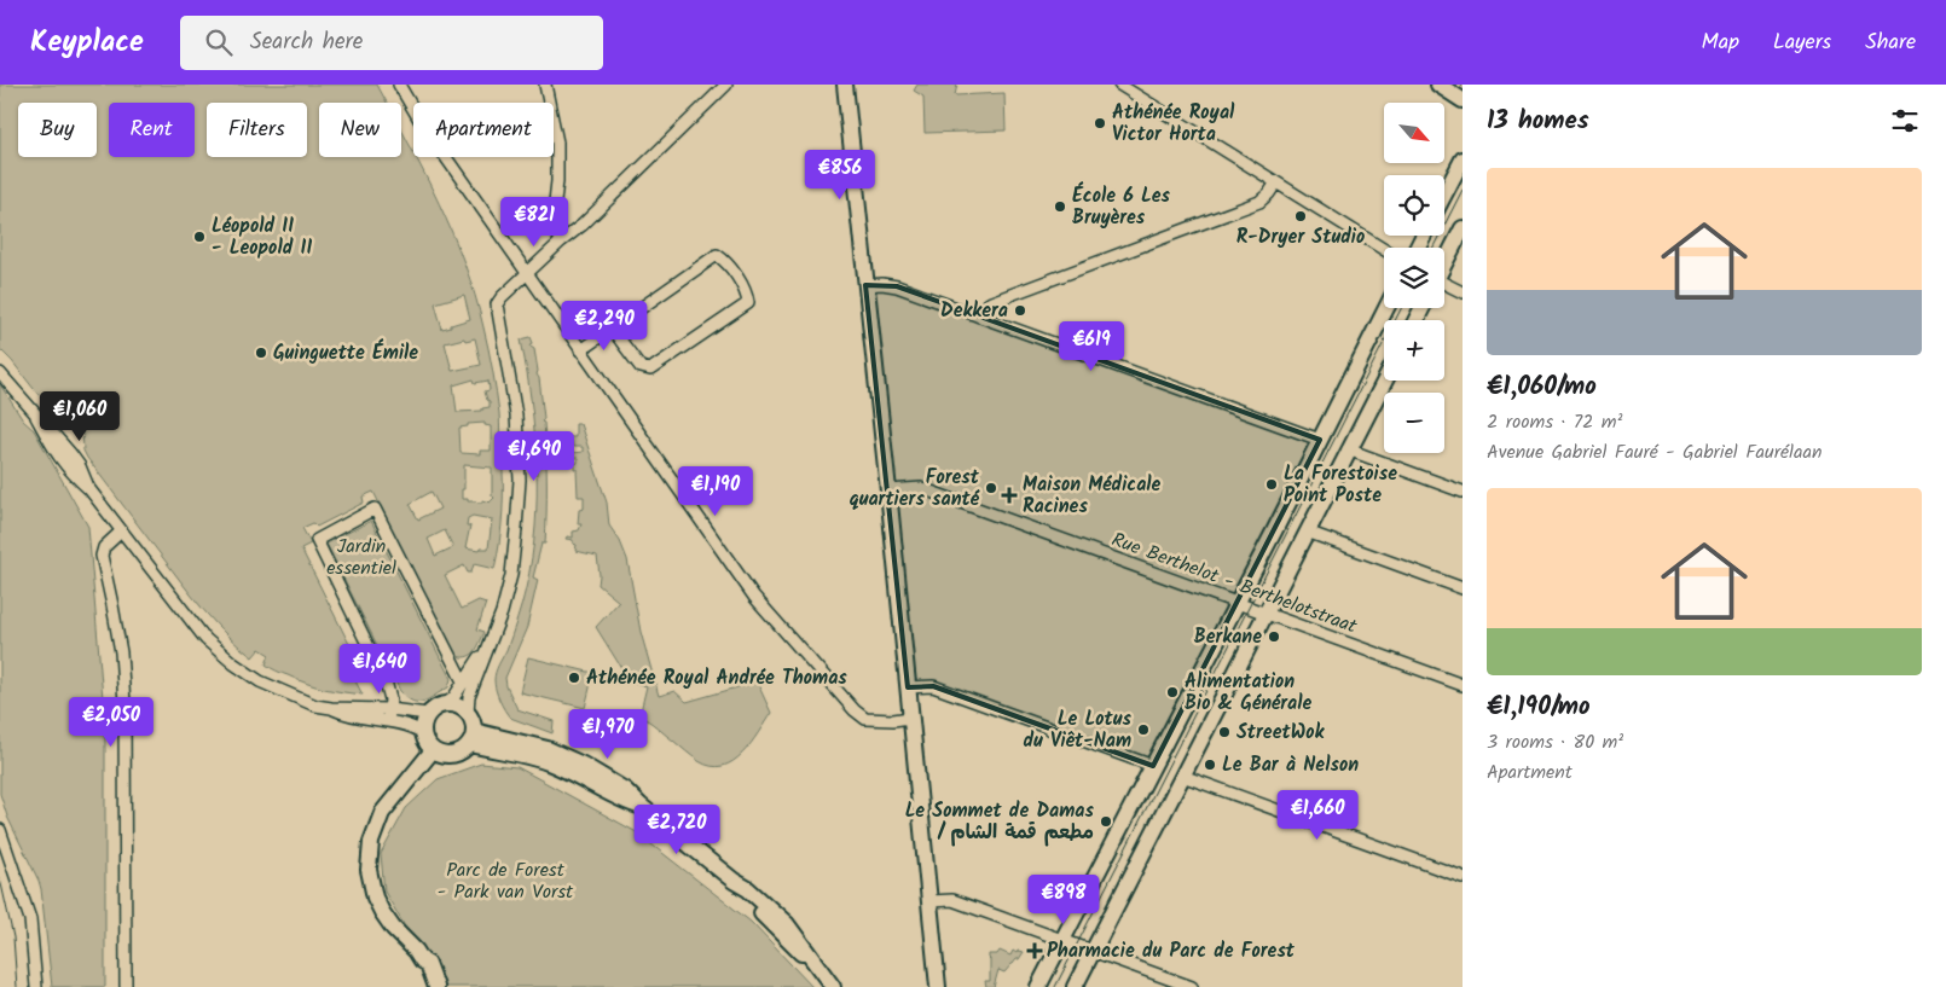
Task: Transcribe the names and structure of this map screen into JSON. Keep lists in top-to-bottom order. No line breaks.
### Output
{"streets":{"street":["Rue Berthelot - Berthelotstraat"]},"parks":["Jardin essentiel","Parc de Forest - Park van Vorst"],"places":{"other":["Athénée Royal Victor Horta","École 6 Les Bruyères","R-Dryer Studio","Léopold II - Leopold II","Dekkera","Guinguette Émile","La Forestoise Point Poste","Forest quartiers santé","Berkane","Athénée Royal Andrée Thomas","Alimentation Bio & Générale","Le Lotus du Viêt-Nam","StreetWok","Le Bar à Nelson","Le Sommet de Damas / مطعم قمة الشام"],"health":["Maison Médicale Racines","Pharmacie du Parc de Forest"]},"north":"bottom right","page":{"header":"Keyplace","search":"Search here","nav":["Map","Layers","Share"],"heading":"13 homes","map_buttons":["+","−"],"chip":["Buy","Rent","Filters","New","Apartment"],"price":["€856","€821","€2,290","€619","€1,060","€1,690","€1,190","€1,640","€2,050","€1,970","€1,660","€2,720","€898"],"list":[{"name":"€1,060/mo","note":"2 rooms · 72 m² · Avenue Gabriel Fauré - Gabriel Faurélaan"},{"name":"€1,190/mo","note":"3 rooms · 80 m² · Apartment"}]}}
